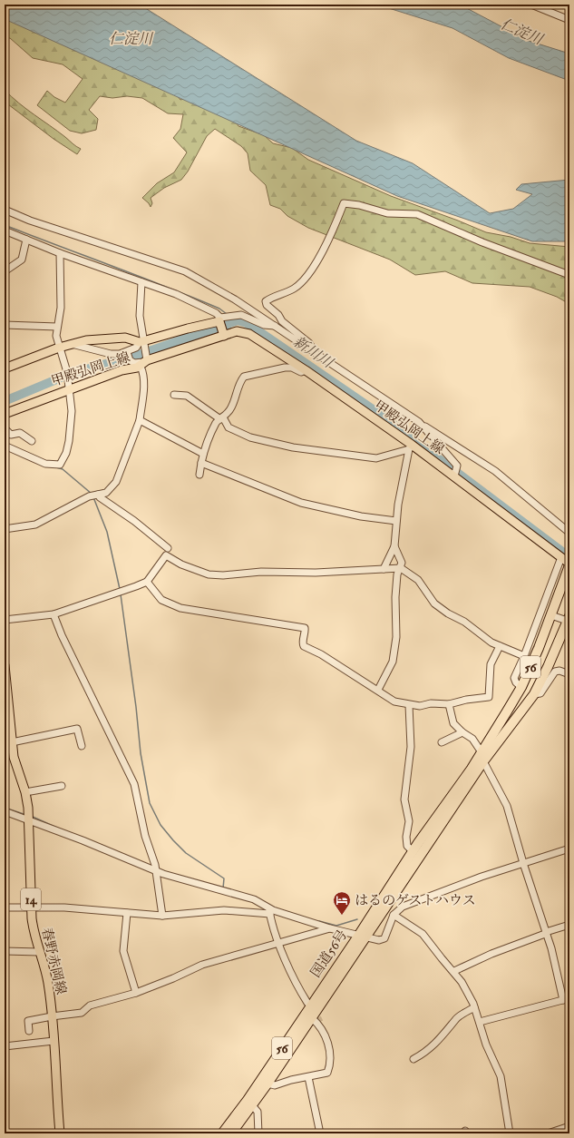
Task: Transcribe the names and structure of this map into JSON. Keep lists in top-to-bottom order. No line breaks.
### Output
{"streets":{"highway":["56","国道56号"],"main road":["甲殿弘岡上線","14","春野赤岡線"]},"crossings":[["甲殿弘岡上線","56"],["56","国道56号"]],"water":["仁淀川","新川川"],"places":{"hotel":["はるのゲストハウス"]}}
